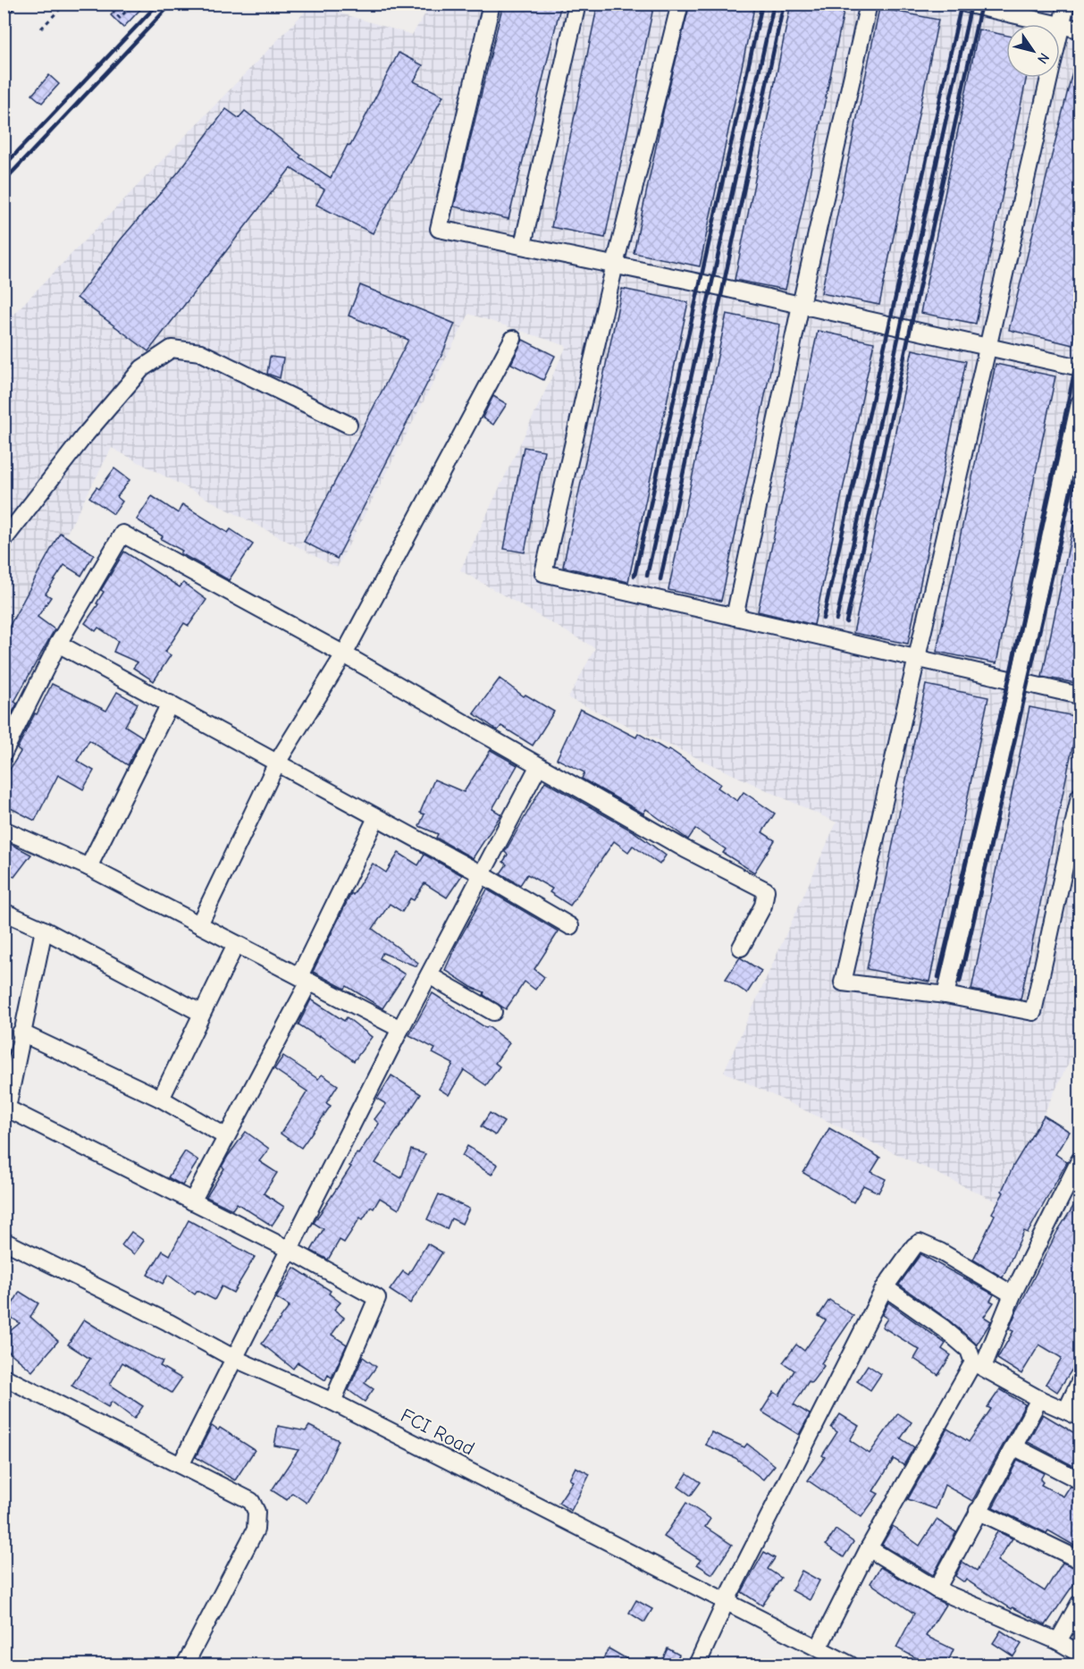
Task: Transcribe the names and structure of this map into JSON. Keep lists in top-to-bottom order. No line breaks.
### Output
{"streets":{"street":["FCI Road"]},"north":"bottom right"}
